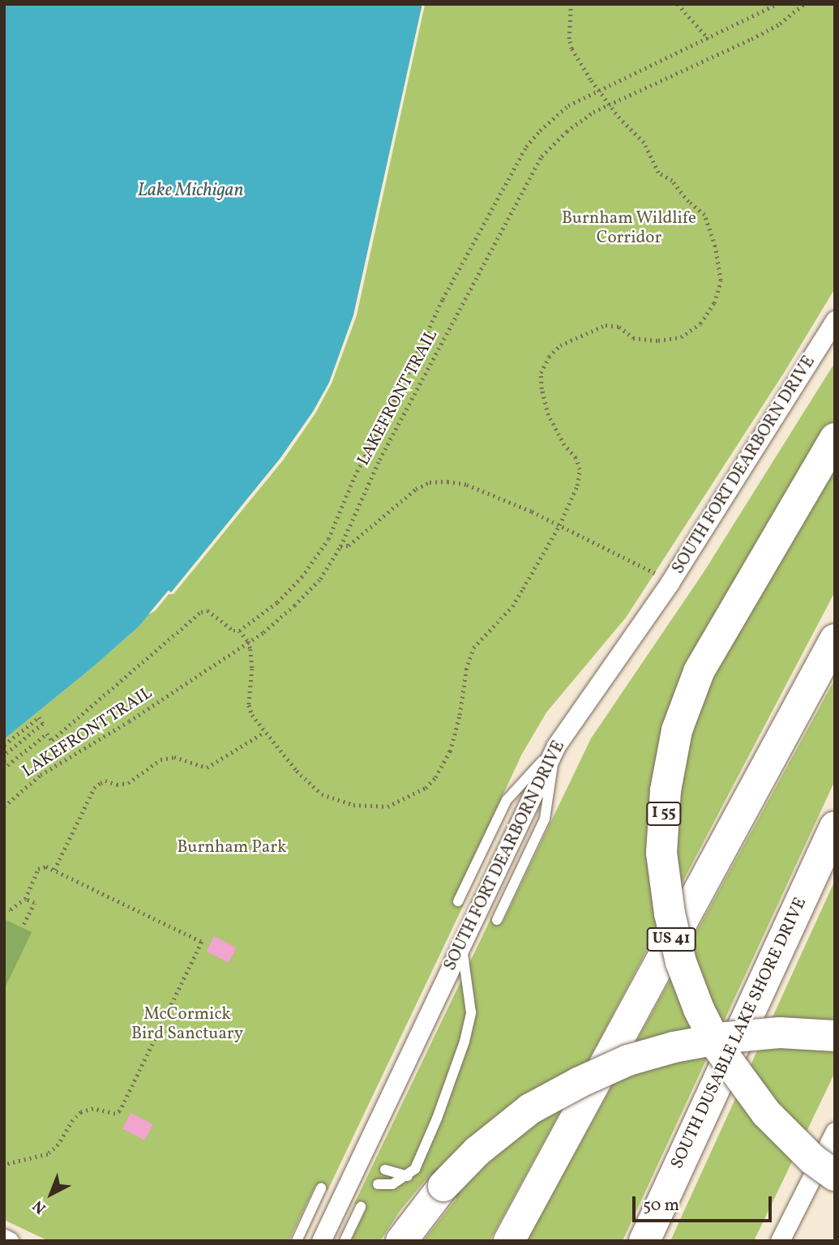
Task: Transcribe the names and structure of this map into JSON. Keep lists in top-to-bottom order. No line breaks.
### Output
{"streets":{"highway":["I 55","US 41","SOUTH DUSABLE LAKE SHORE DRIVE"],"street":["SOUTH FORT DEARBORN DRIVE"],"path":["LAKEFRONT TRAIL"]},"water":["Lake Michigan"],"parks":["Burnham Wildlife Corridor","Burnham Park","McCormick Bird Sanctuary"],"scale_bar":"50 m","north":"bottom left"}
